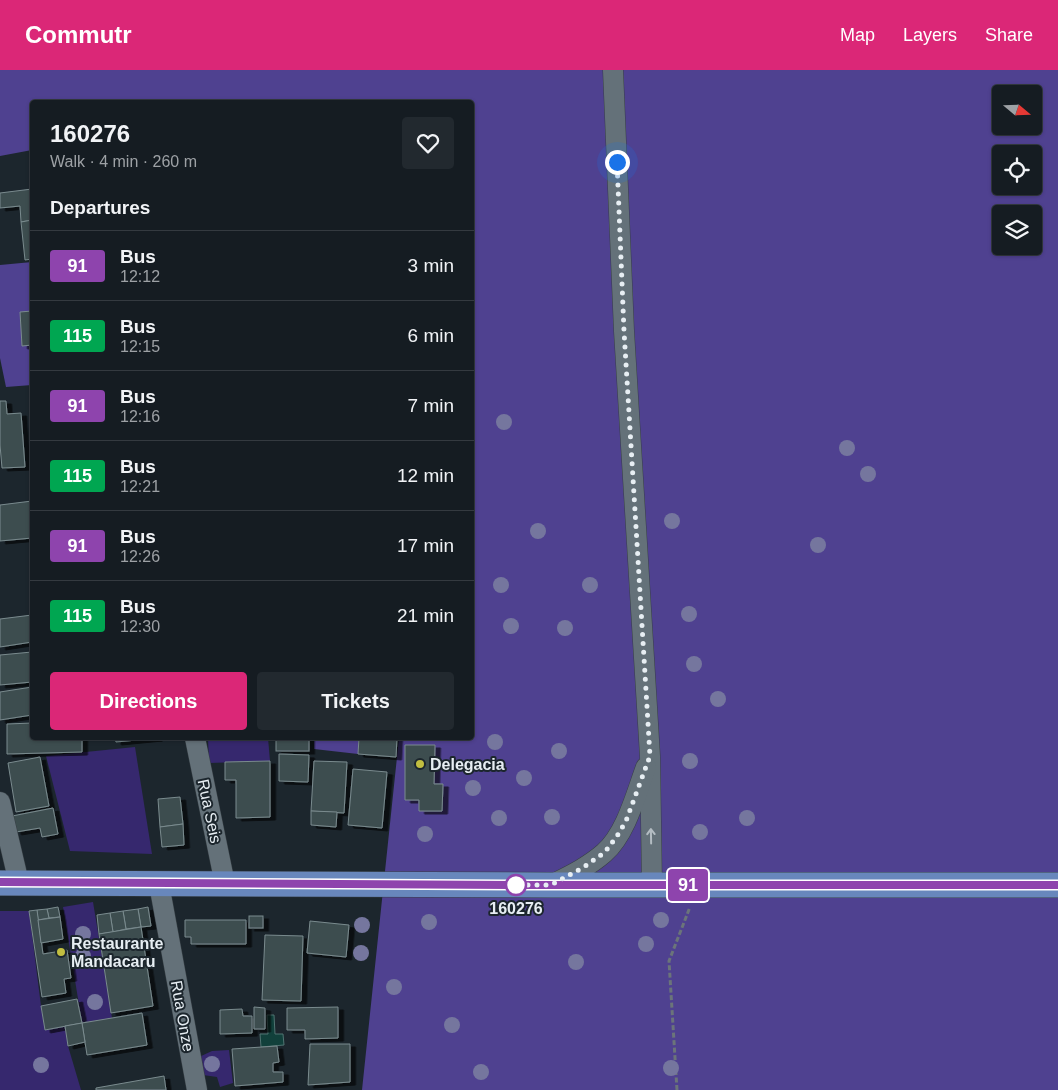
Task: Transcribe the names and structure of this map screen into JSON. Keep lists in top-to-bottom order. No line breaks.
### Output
{"streets":{"street":["Rua Seis","Rua Onze"]},"places":["Delegacia","160276","Restaurante Mandacaru"],"lines":["bus line 91"],"north":"right","page":{"header":"Commutr","nav":["Map","Layers","Share"],"on_map":"91","heading":[["160276","Walk · 4 min · 260 m"],"Departures"],"list":[{"mark":"91","name":"Bus","note":"12:12","value":"3 min"},{"mark":"115","name":"Bus","note":"12:15","value":"6 min"},{"mark":"91","name":"Bus","note":"12:16","value":"7 min"},{"mark":"115","name":"Bus","note":"12:21","value":"12 min"},{"mark":"91","name":"Bus","note":"12:26","value":"17 min"},{"mark":"115","name":"Bus","note":"12:30","value":"21 min"}],"buttons":["Directions","Tickets"]}}
